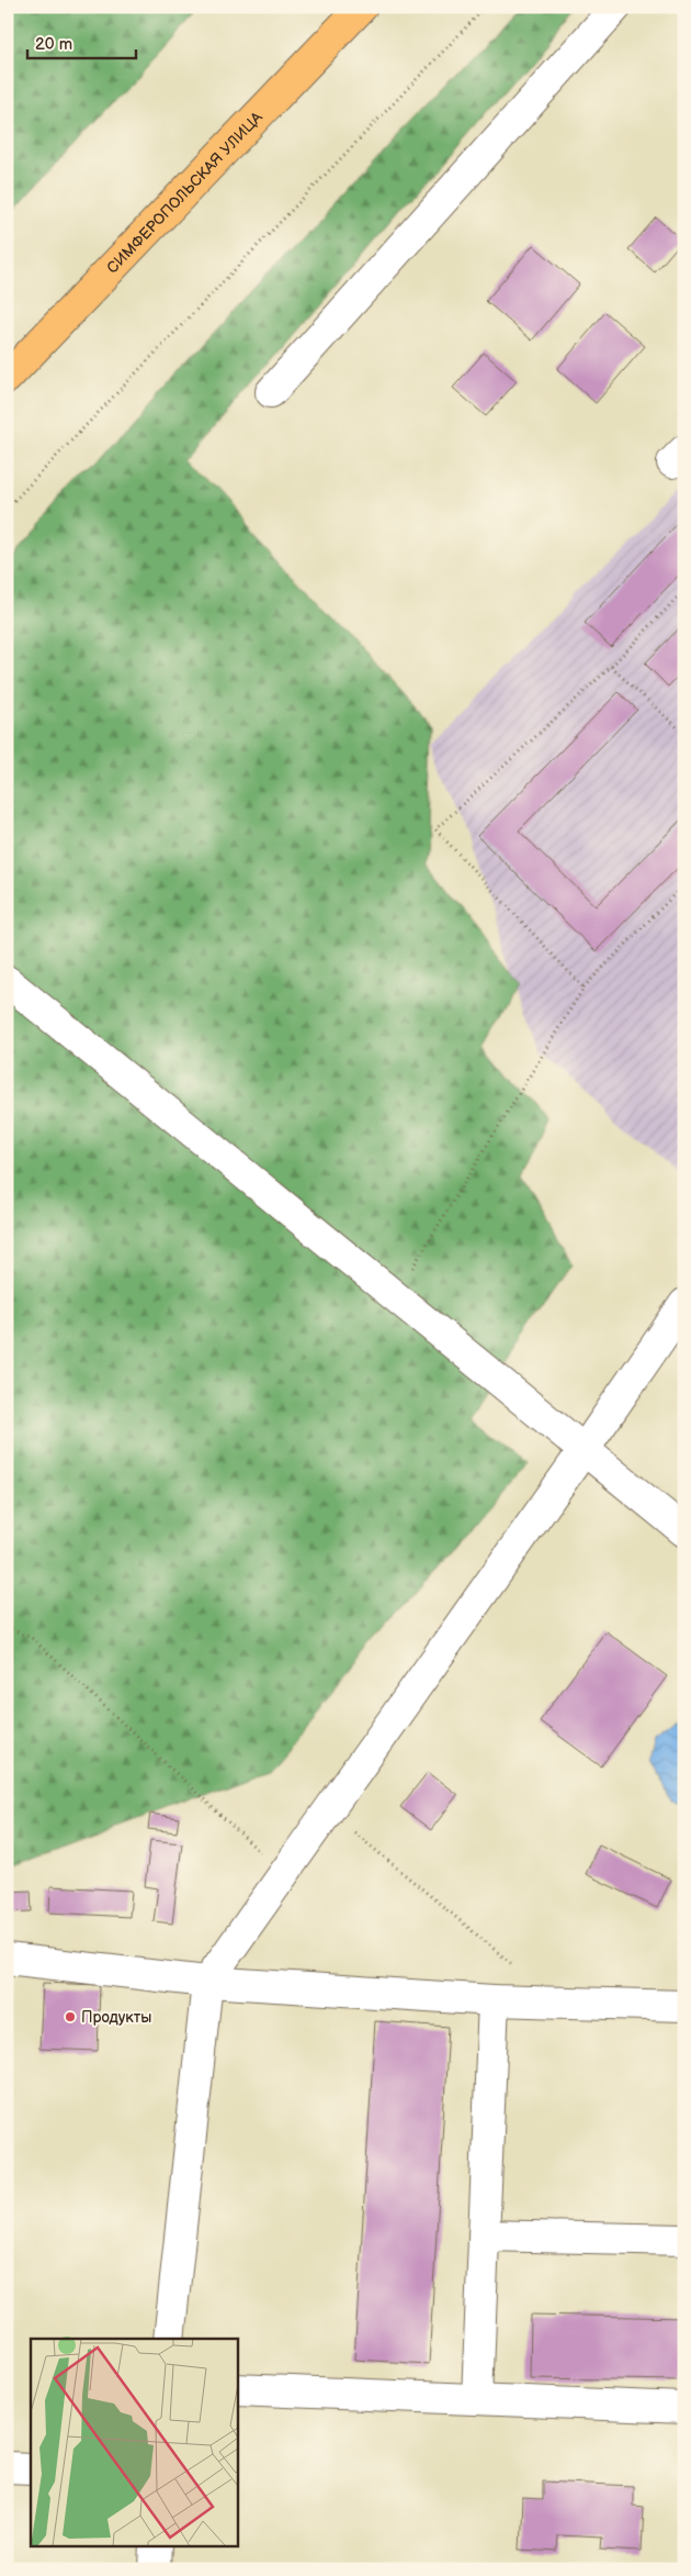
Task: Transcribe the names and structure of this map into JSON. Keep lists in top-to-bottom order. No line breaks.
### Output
{"streets":{"main road":["СИМФЕРОПОЛЬСКАЯ УЛИЦА"]},"places":["Продукты"],"scale_bar":"20 m"}
